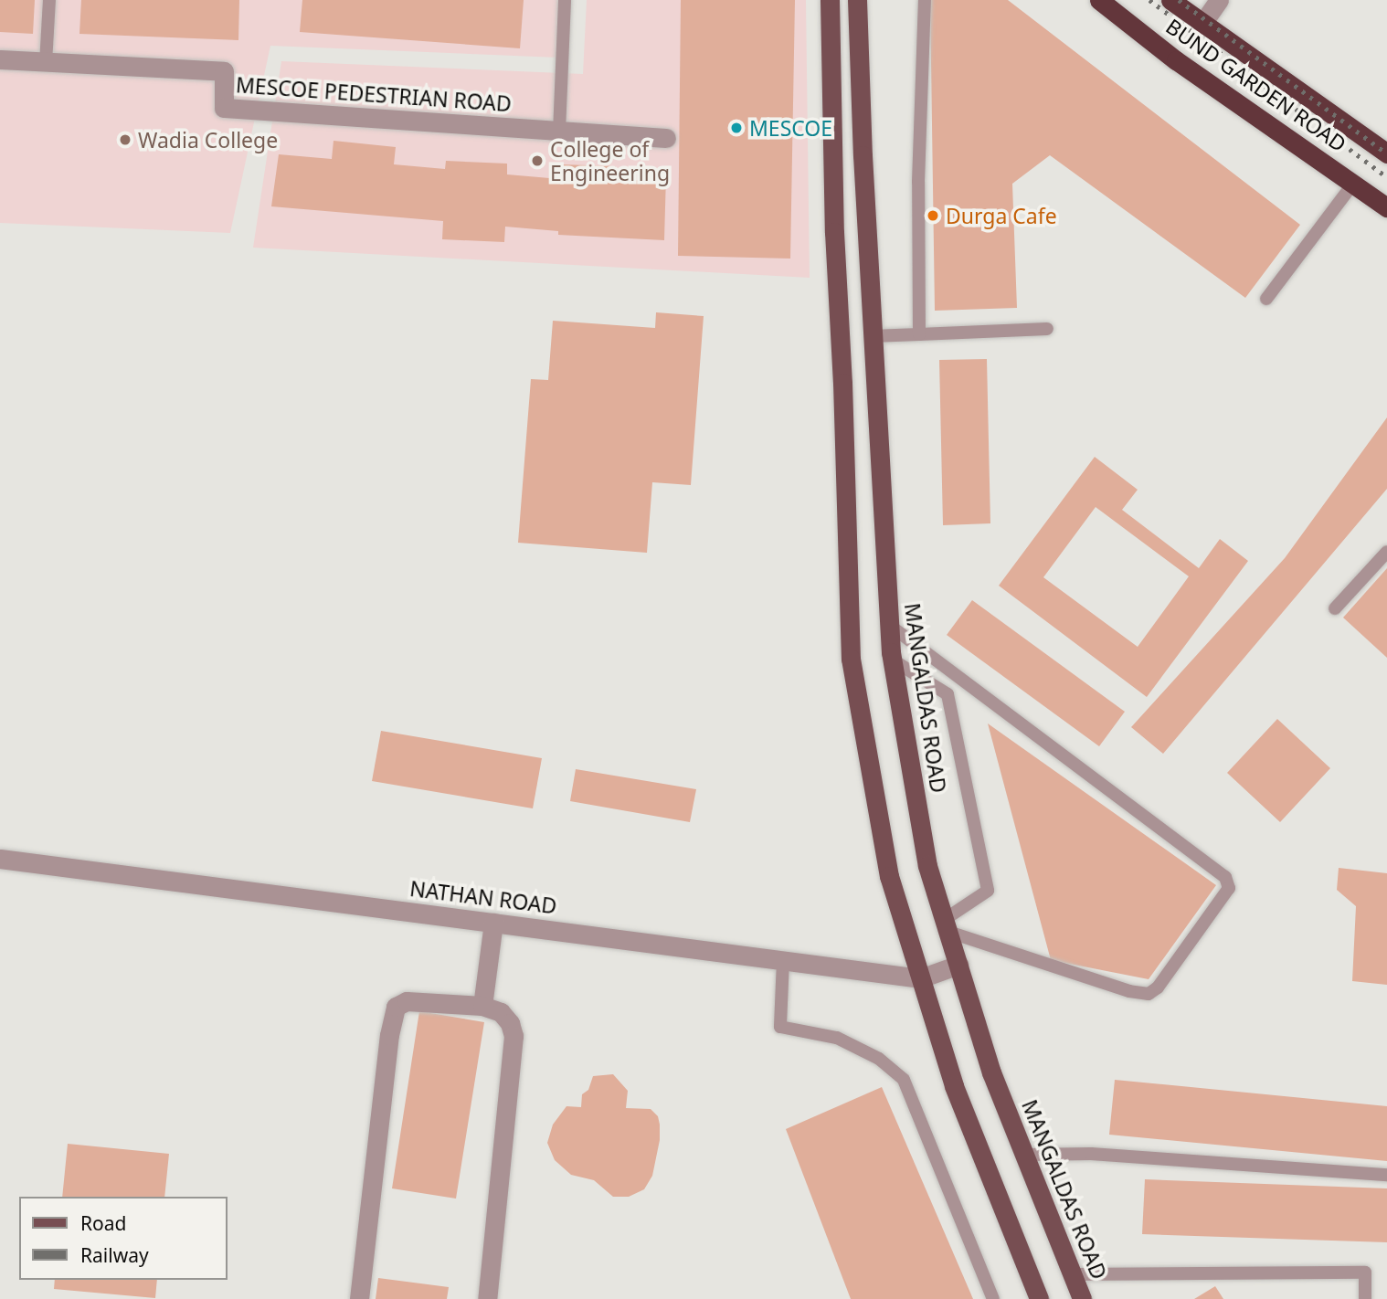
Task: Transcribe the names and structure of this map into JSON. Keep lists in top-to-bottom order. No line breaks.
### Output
{"streets":{"highway":["BUND GARDEN ROAD"],"main road":["MANGALDAS ROAD"],"street":["MESCOE PEDESTRIAN ROAD","NATHAN ROAD"]},"crossings":[["MANGALDAS ROAD","NATHAN ROAD"]],"places":["MESCOE","Wadia College","College of Engineering","Durga Cafe"],"legend":["Road","Railway"]}
